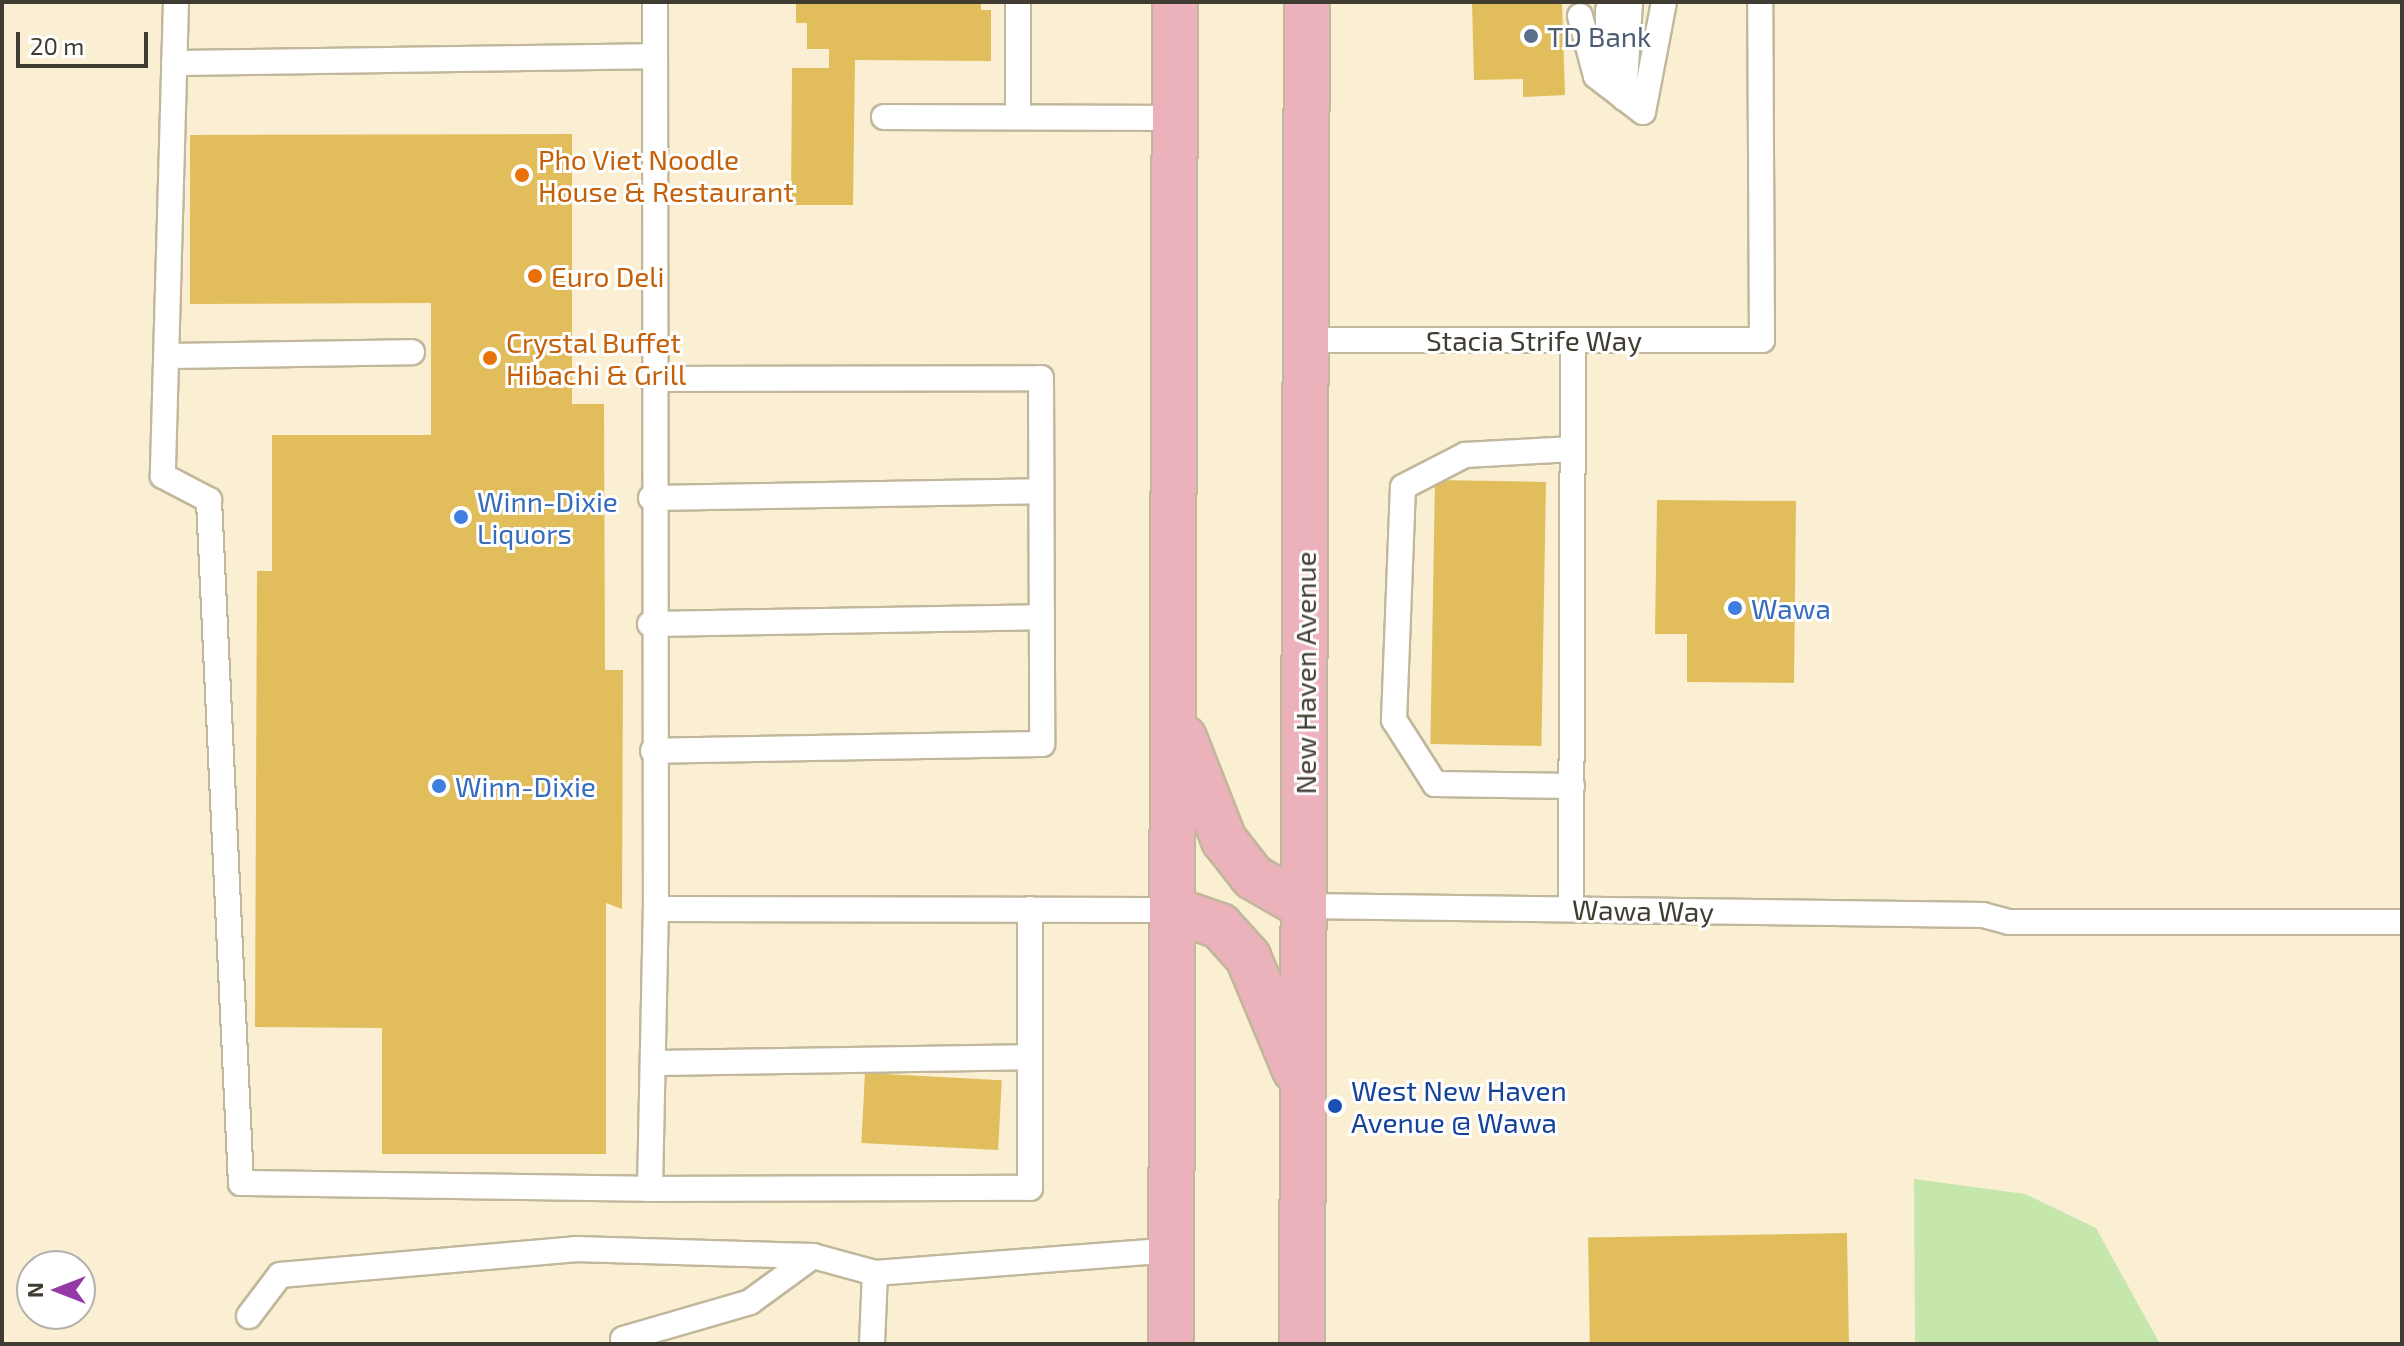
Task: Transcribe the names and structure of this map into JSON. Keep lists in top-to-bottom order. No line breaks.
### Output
{"streets":{"main road":["New Haven Avenue"],"lane":["Stacia Strife Way","Wawa Way"]},"crossings":[["Stacia Strife Way","New Haven Avenue"],["New Haven Avenue","Wawa Way"]],"places":["TD Bank","Pho Viet Noodle House & Restaurant","Euro Deli","Crystal Buffet Hibachi & Grill","Winn-Dixie Liquors","Wawa","Winn-Dixie","West New Haven Avenue @ Wawa"],"scale_bar":"20 m","north":"left"}
